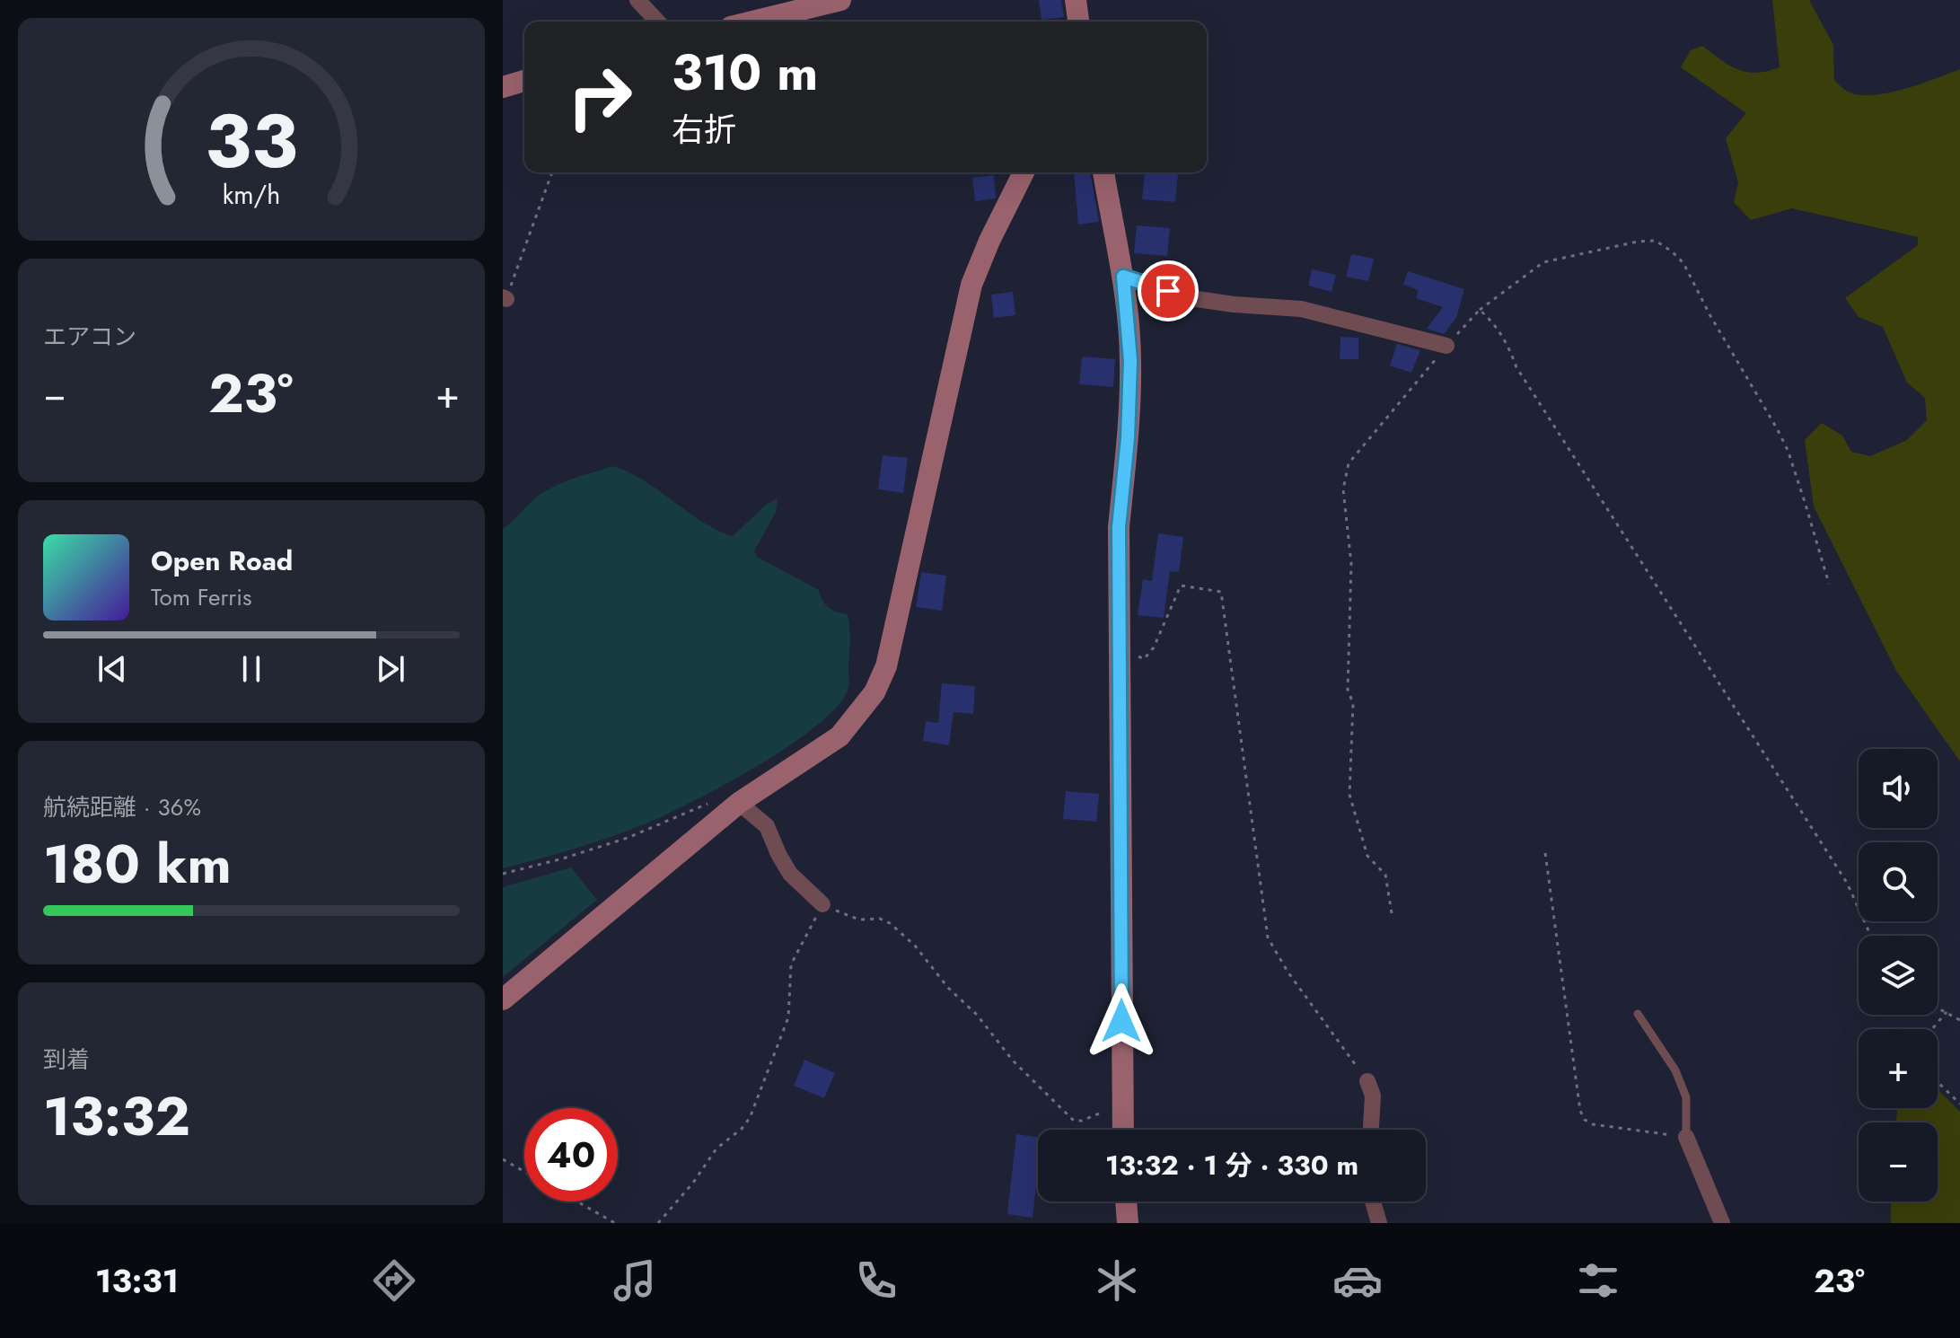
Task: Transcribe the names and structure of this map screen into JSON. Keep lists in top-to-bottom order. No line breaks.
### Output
{"page":{"turn":["310 m","右折"],"tile":["エアコン",["航続距離 · 36%","180 km"],["到着","13:32"]],"heat":["−","23°","+"],"song":["Open Road","Tom Ferris"],"map_buttons":["+","−"],"limit":"40","trip":"13:32 · 1 分 · 330 m","tabs":["13:31","23°"],"gauge":["33","km/h"]}}
